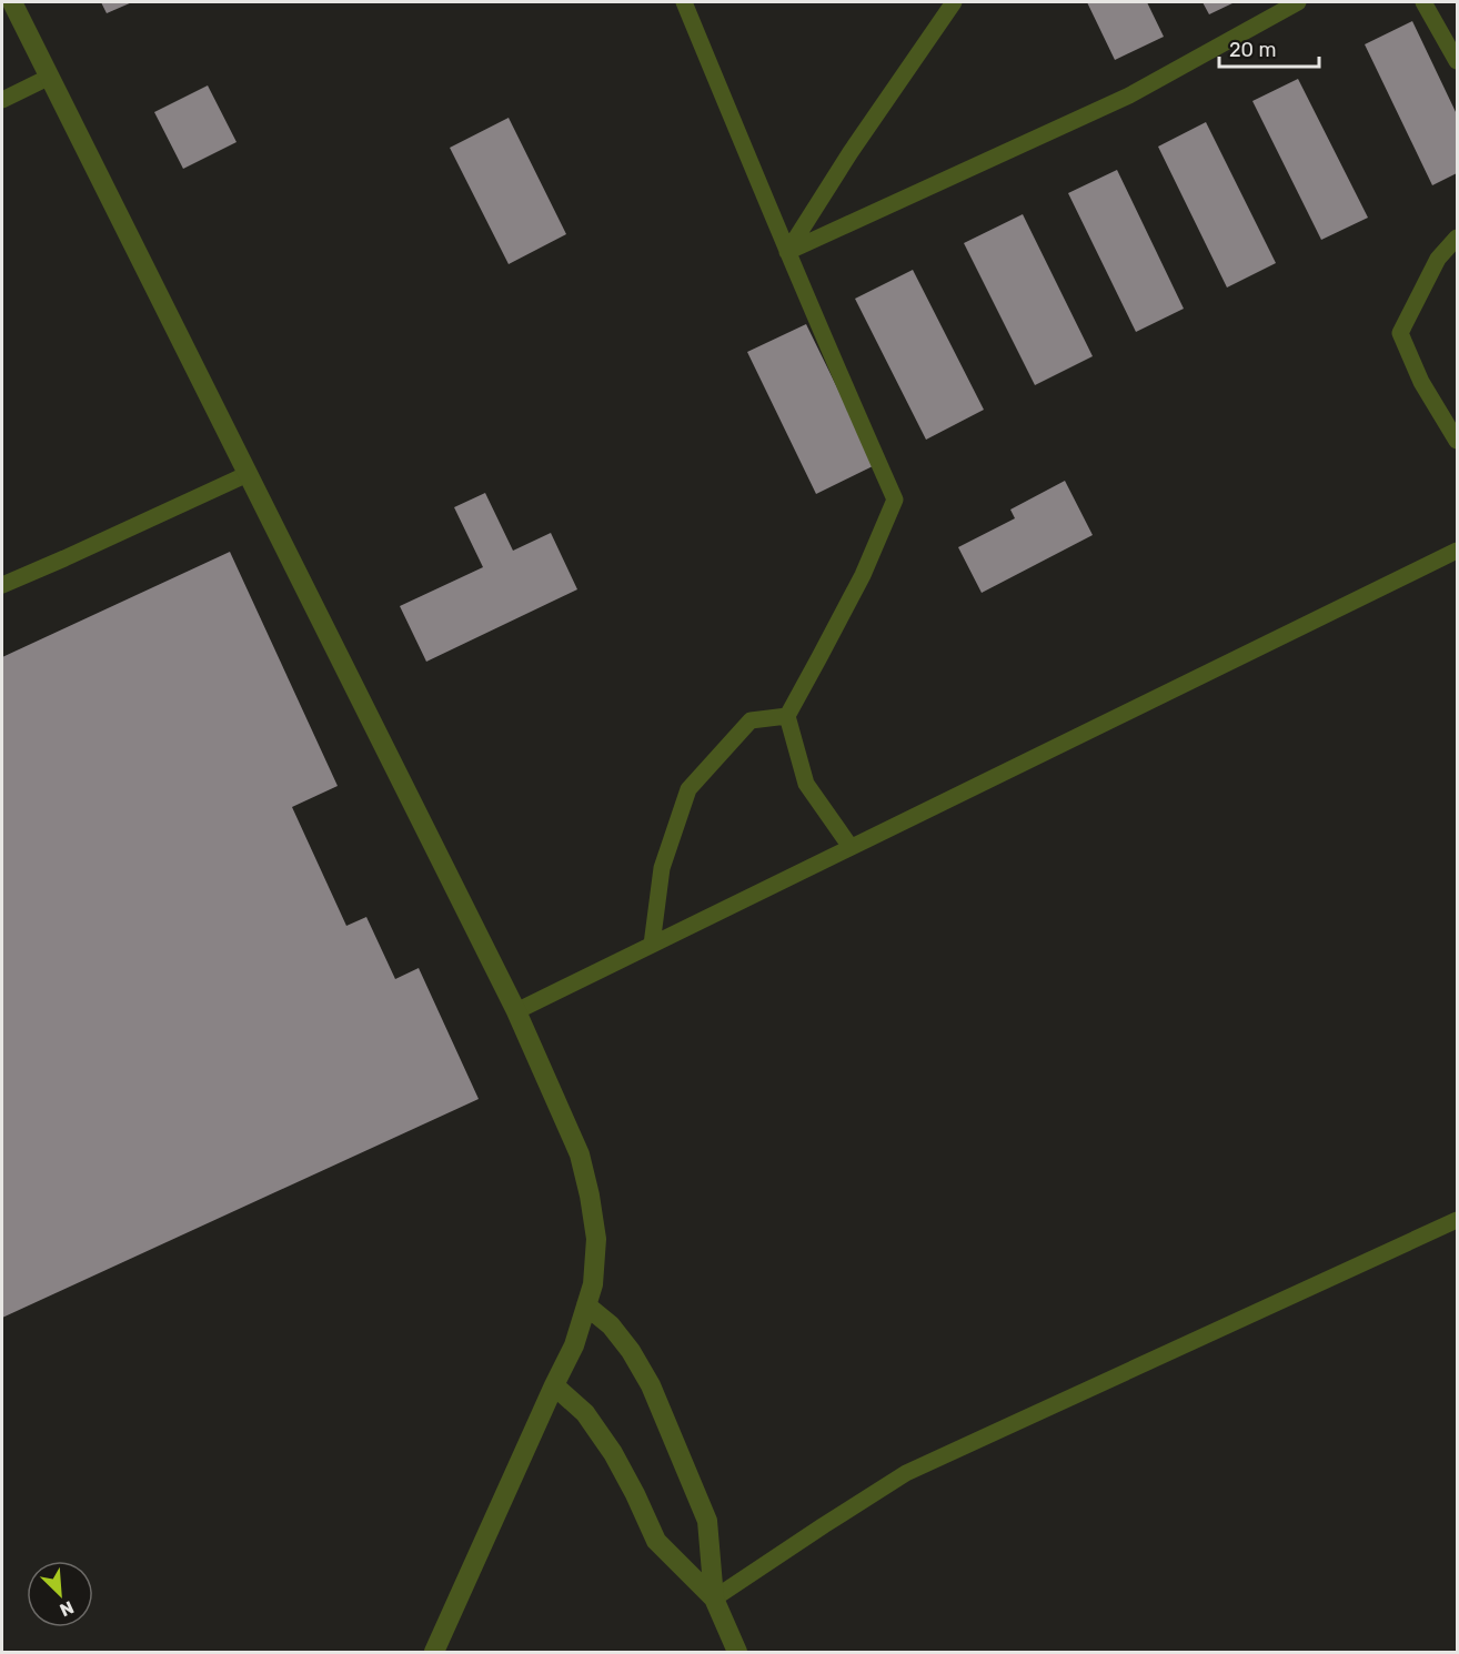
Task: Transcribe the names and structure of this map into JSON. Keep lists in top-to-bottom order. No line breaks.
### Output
{"scale_bar":"20 m","north":"bottom right"}
